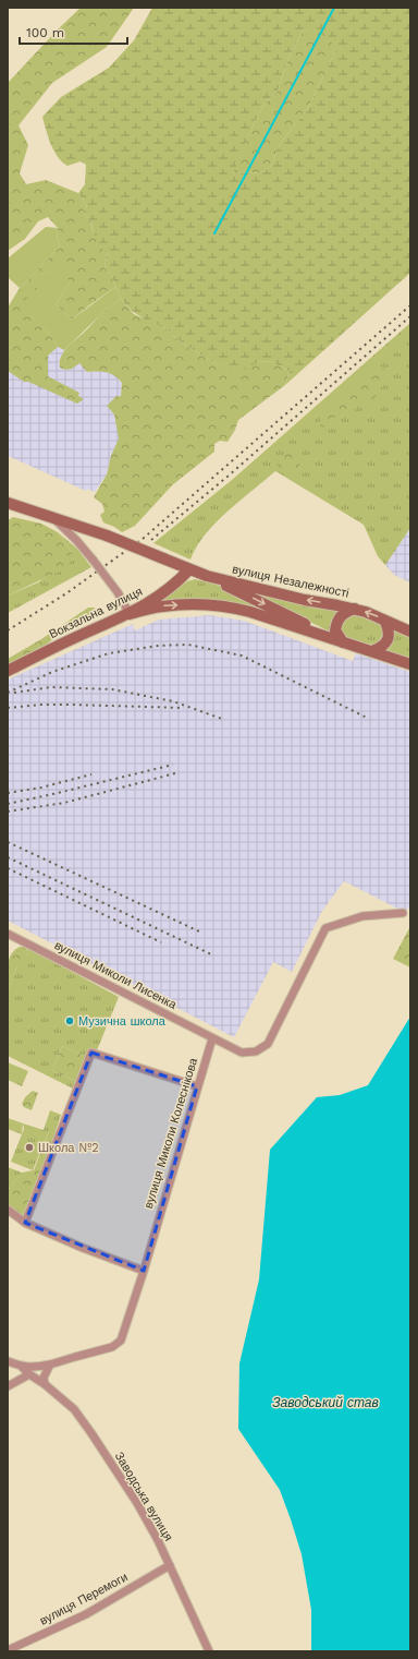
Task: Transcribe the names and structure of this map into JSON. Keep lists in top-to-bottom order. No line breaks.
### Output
{"streets":{"main road":["вулиця Незалежності","Вокзальна вулиця"],"street":["вулиця Миколи Лисенка","вулиця Миколи Колеснікова","Заводська вулиця","вулиця Перемоги"]},"crossings":[["вулиця Незалежності","Вокзальна вулиця"],["вулиця Миколи Лисенка","вулиця Миколи Колеснікова"],["вулиця Миколи Колеснікова","Заводська вулиця"],["Заводська вулиця","вулиця Перемоги"]],"water":["Заводський став"],"places":["Музична школа","Школа №2"],"scale_bar":"100 m"}
